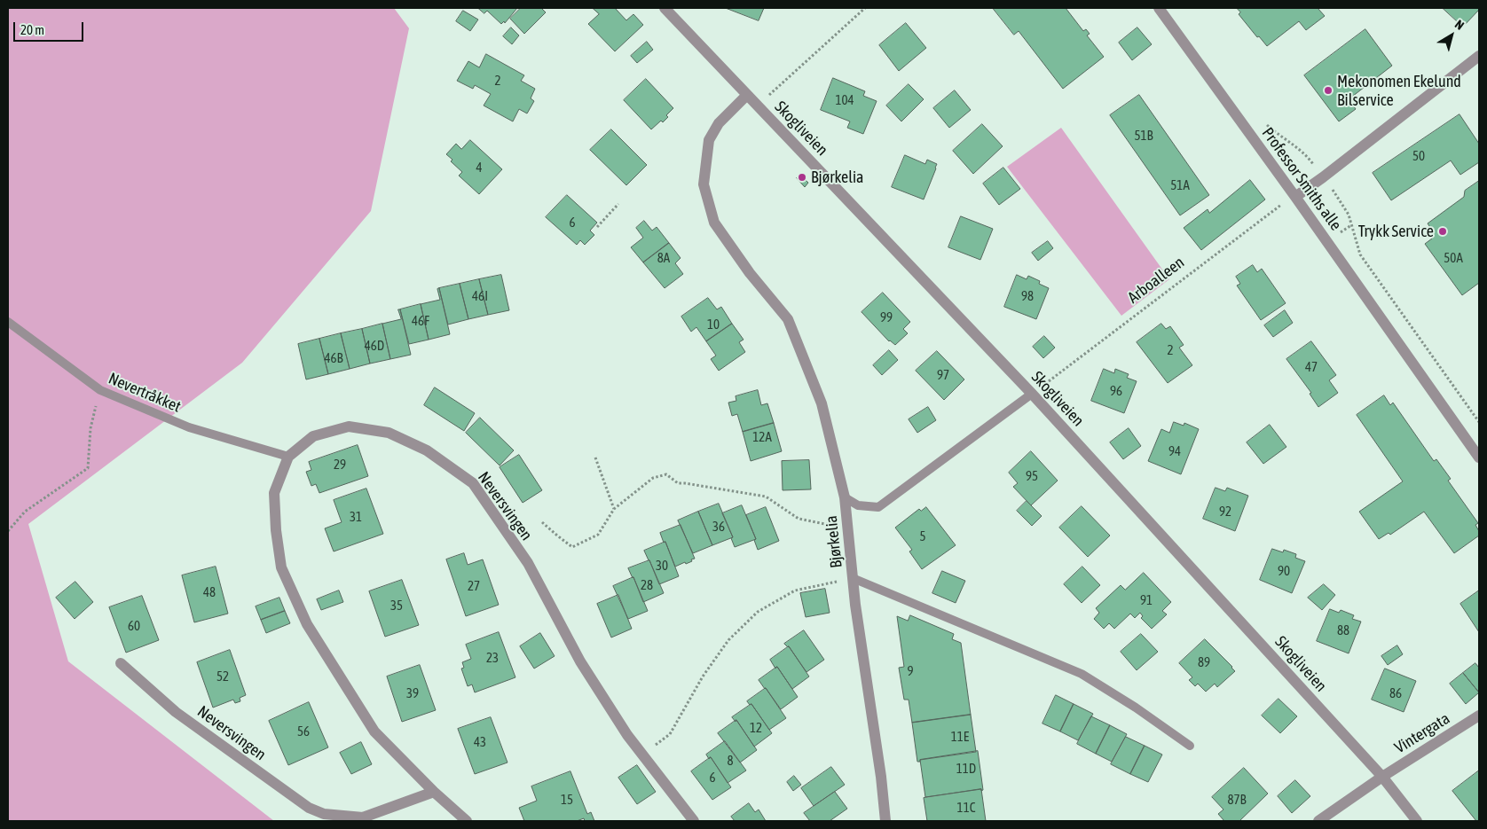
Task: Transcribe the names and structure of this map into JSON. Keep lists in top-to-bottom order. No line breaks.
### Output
{"streets":{"street":["Skogliveien","Professor Smiths alle","Neversvingen","Bjørkelia","Vintergata"],"lane":["Nevertråkket"],"path":["Arboalleen"]},"crossings":[["Skogliveien","Arboalleen"],["Skogliveien","Bjørkelia"],["Skogliveien","Vintergata"],["Professor Smiths alle","Arboalleen"],["Nevertråkket","Neversvingen"]],"places":["Mekonomen Ekelund Bilservice","Bjørkelia","Trykk Service"],"house_numbers":["2","104","51B","50","4","51A","6","8A","50A","46I","98","99","46F","10","46D","2","46B","47","97","96","12A","94","29","95","92","31","36","5","30","90","28","27","48","91","35","60","88","23","89","9","52","39","86","12","56","11E","43","8","11D","6","15","87B","11C"],"scale_bar":"20 m","north":"top right"}
